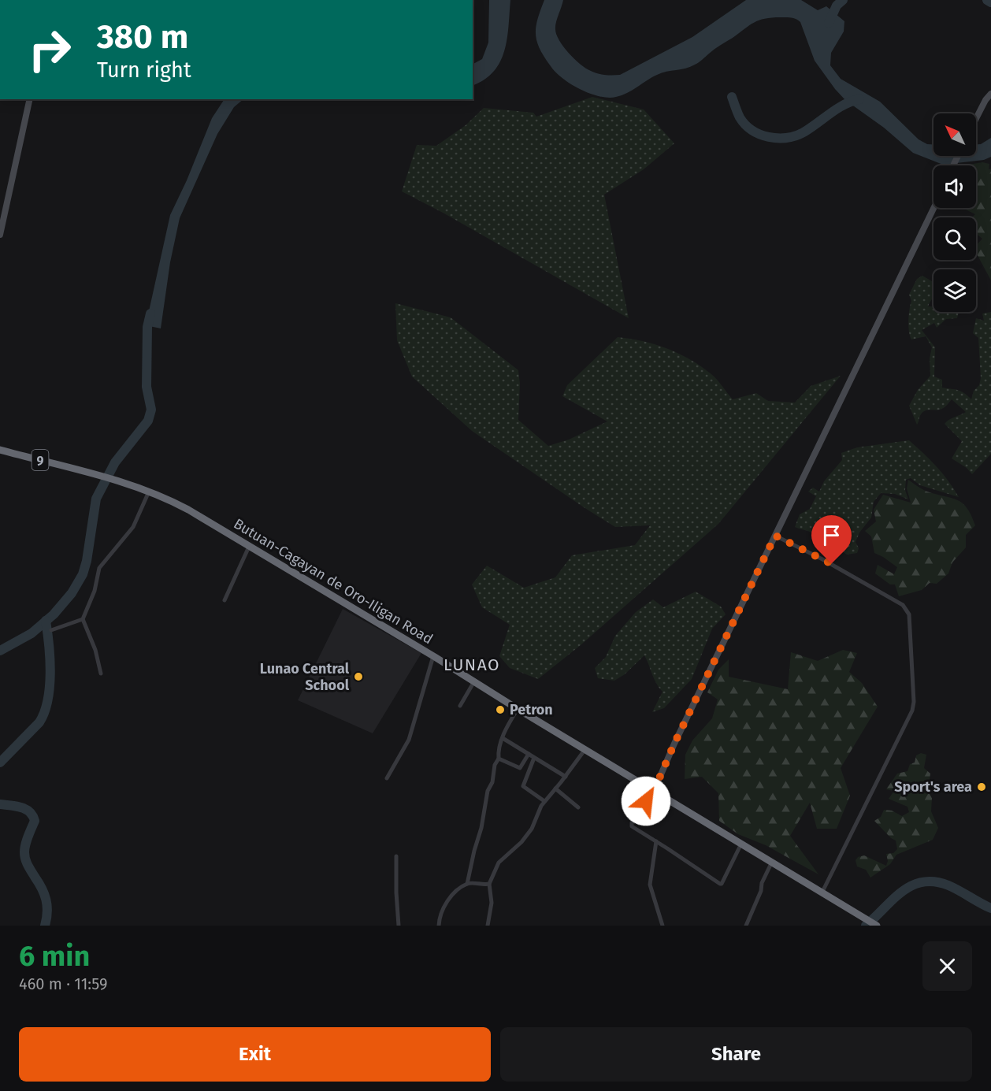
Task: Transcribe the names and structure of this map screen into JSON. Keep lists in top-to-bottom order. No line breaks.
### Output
{"streets":{"highway":["9","Butuan-Cagayan de Oro-Iligan Road"]},"districts":["LUNAO"],"places":["Lunao Central School","Petron","Sport's area"],"north":"top left","page":{"turn":["380 m","Turn right"],"heading":["6 min","460 m · 11:59"],"buttons":["Exit","Share"]}}
